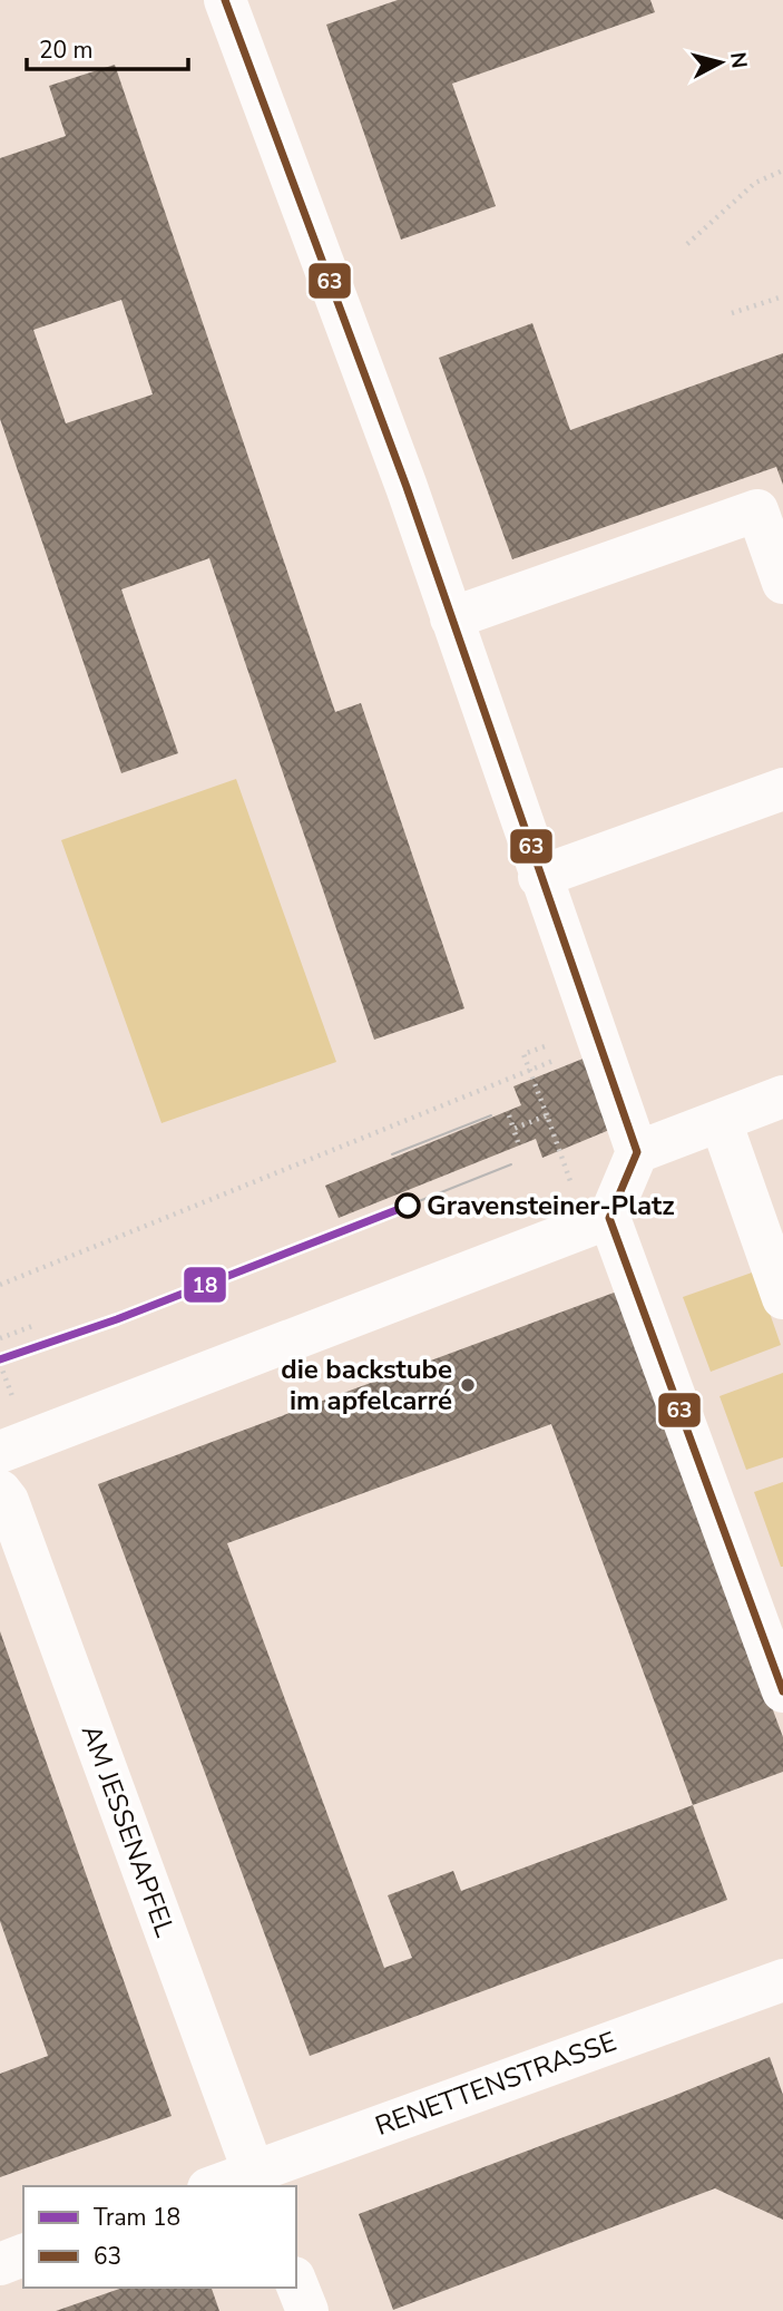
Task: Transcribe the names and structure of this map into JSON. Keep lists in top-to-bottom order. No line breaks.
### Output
{"streets":{"street":["AM JESSENAPFEL","RENETTENSTRASSE"]},"crossings":[["AM JESSENAPFEL","RENETTENSTRASSE"]],"places":["Gravensteiner-Platz","die backstube im apfelcarré"],"lines":["transit line 63","tram line 18"],"legend":["Tram 18","63"],"scale_bar":"20 m","north":"right"}
